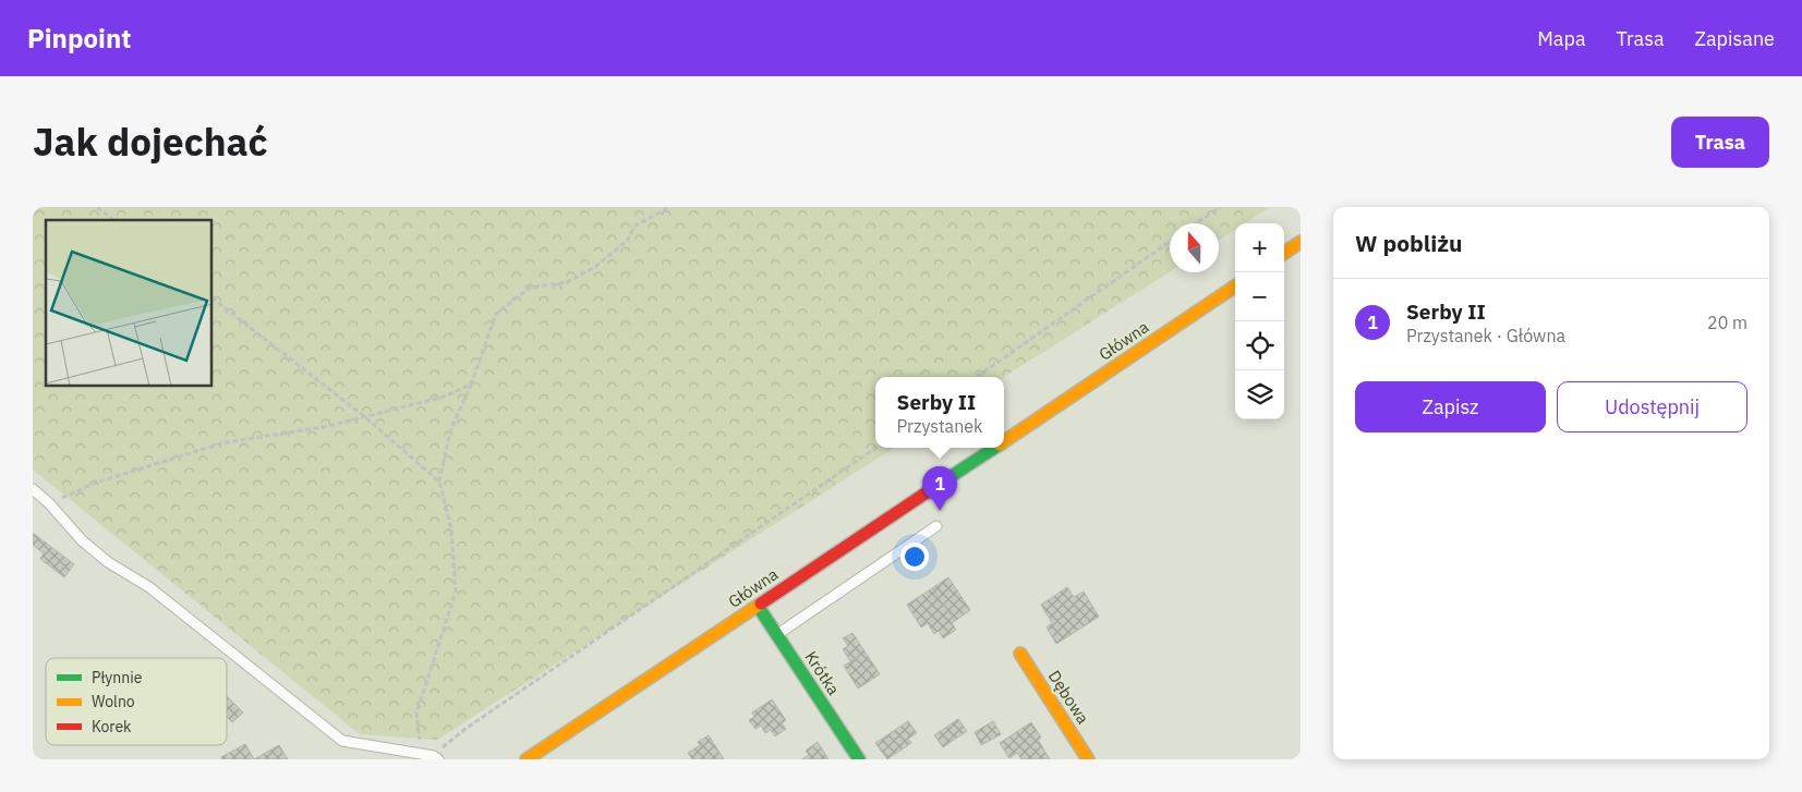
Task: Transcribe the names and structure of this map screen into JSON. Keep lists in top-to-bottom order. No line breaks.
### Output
{"streets":{"main road":["Główna","Krótka","Dębowa"]},"crossings":[["Główna","Krótka"]],"legend":["Płynnie","Wolno","Korek"],"north":"top","page":{"header":"Pinpoint","nav":["Mapa","Trasa","Zapisane"],"title":"Jak dojechać","buttons":["Trasa",["Zapisz","Udostępnij"]],"heading":"W pobliżu","map_buttons":["+","−"],"list":[{"mark":"1","name":"Serby II","note":"Przystanek · Główna","value":"20 m"}],"popup":["Serby II","Przystanek"],"pins":"1"}}
